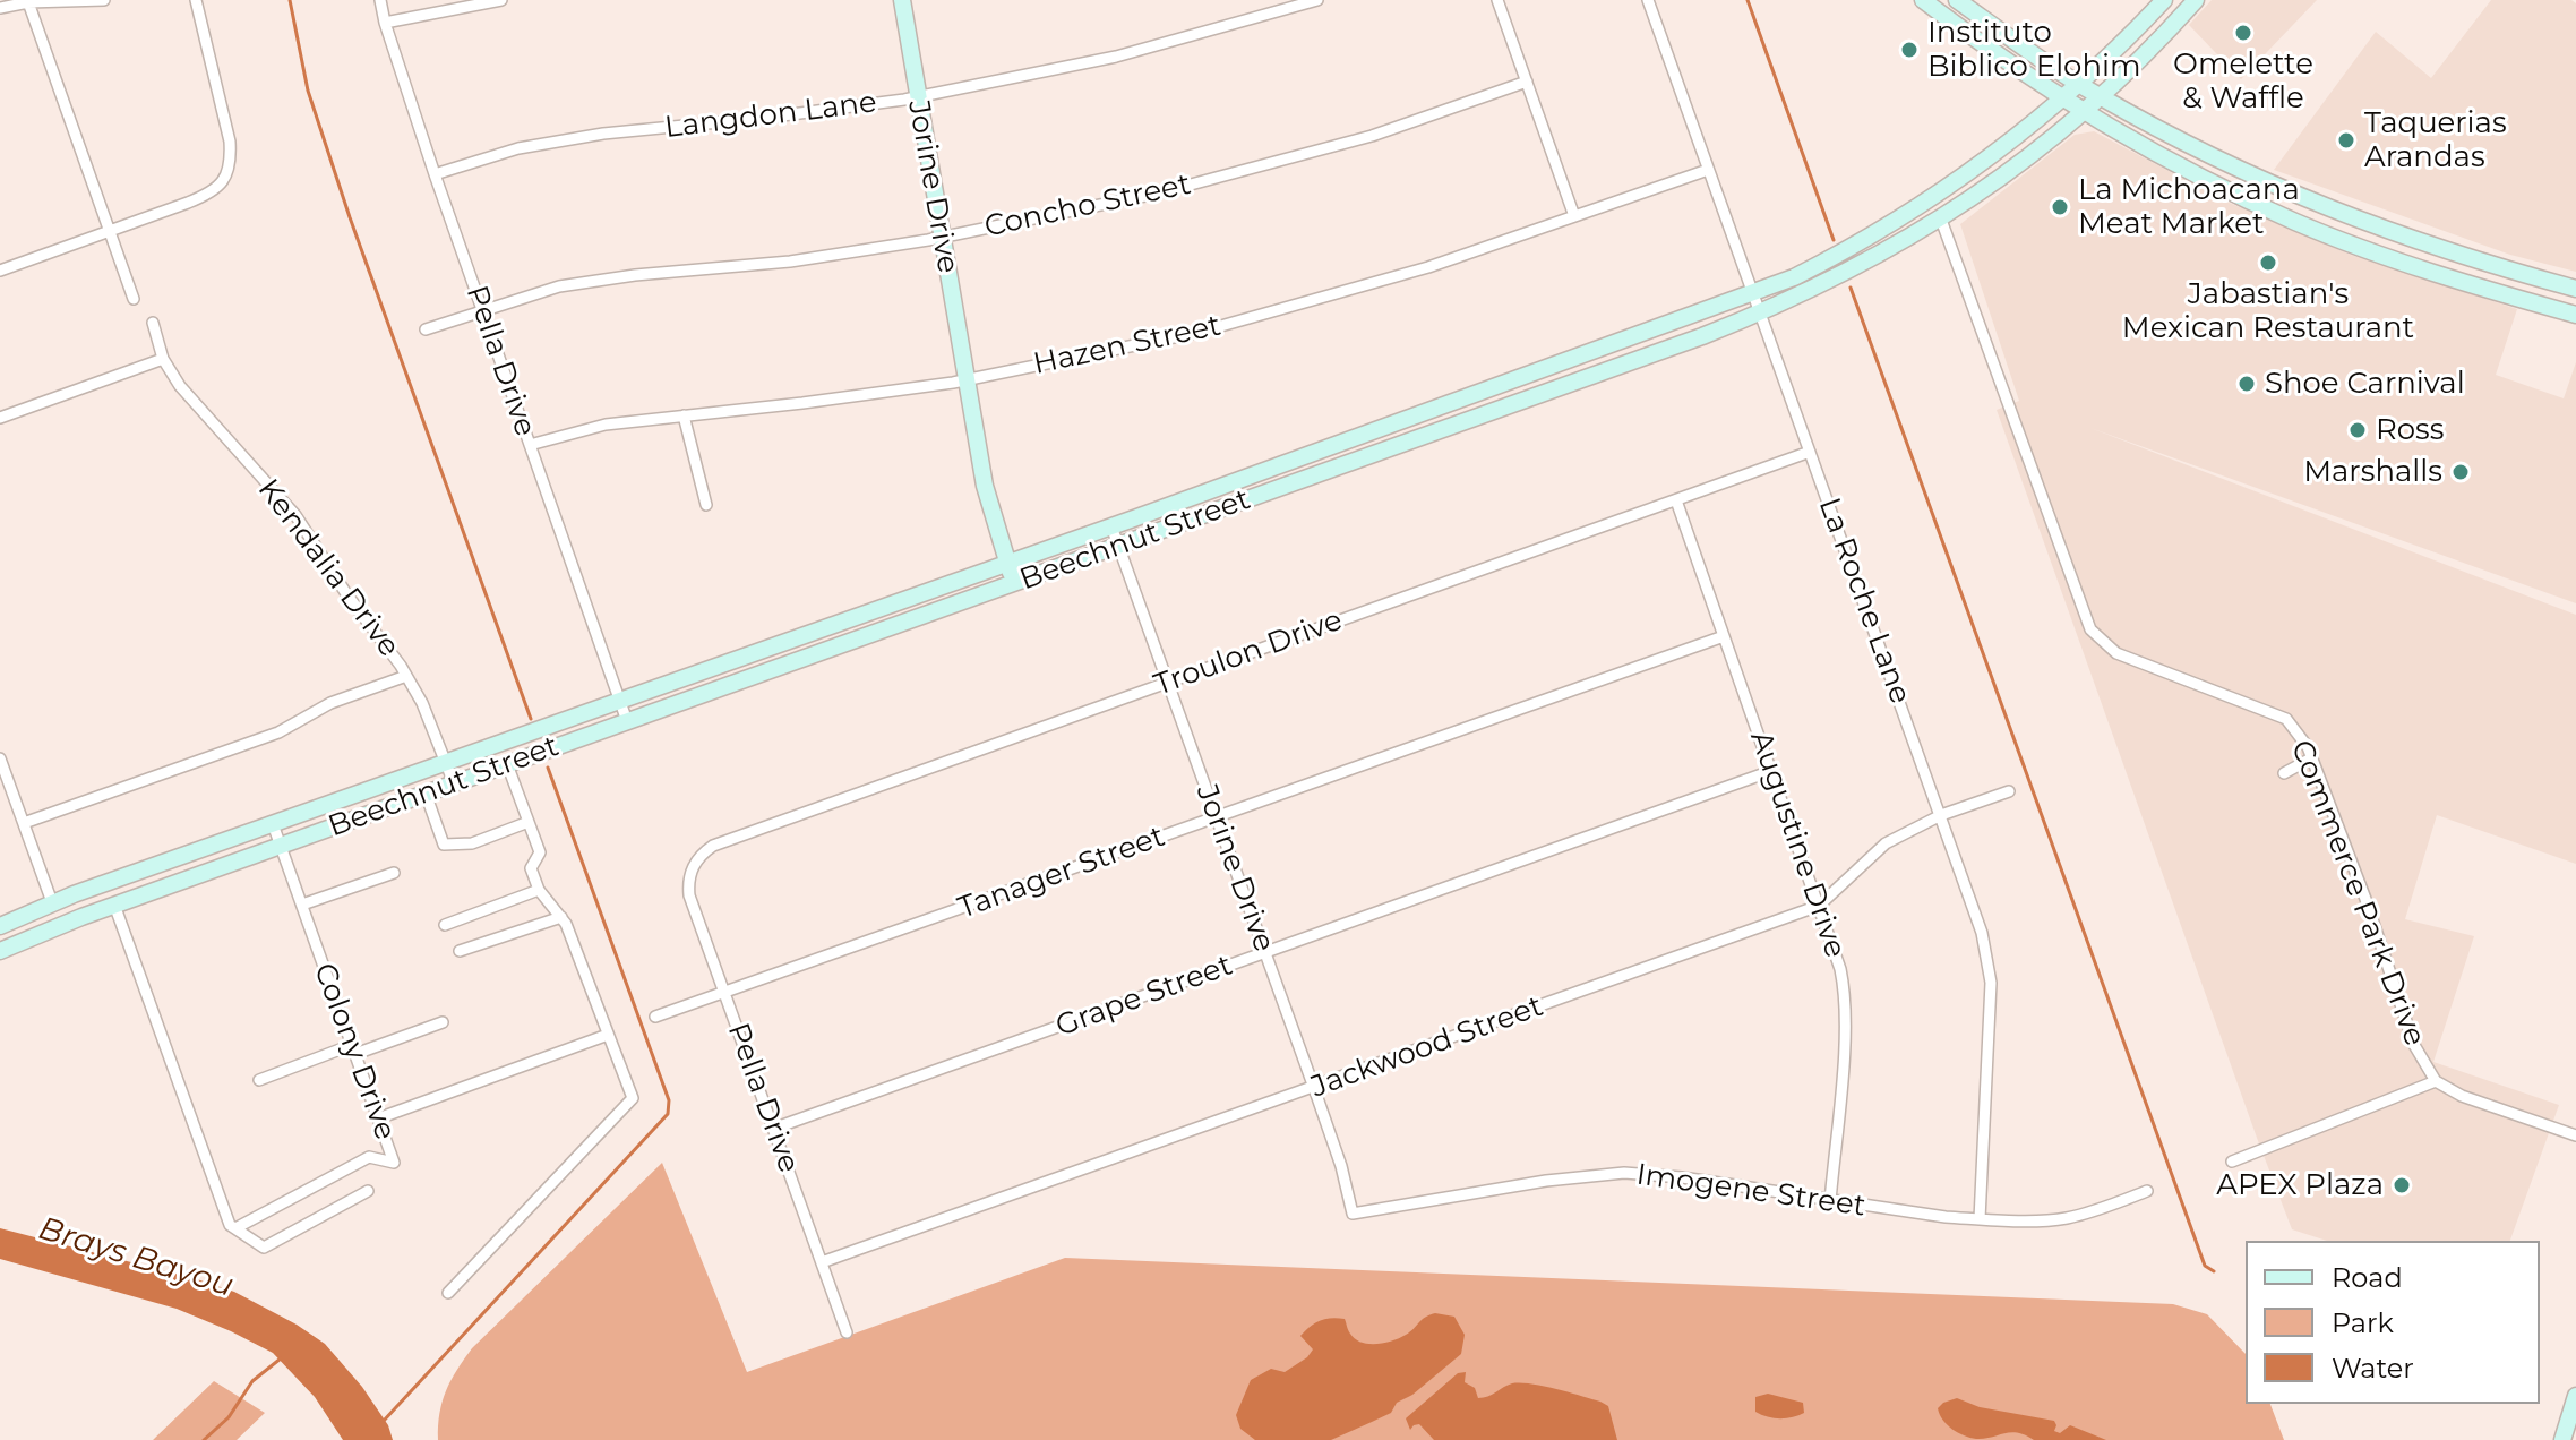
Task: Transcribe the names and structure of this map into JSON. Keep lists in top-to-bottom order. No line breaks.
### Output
{"streets":{"main road":["Jorine Drive","Beechnut Street"],"street":["Langdon Lane","Concho Street","Hazen Street","Pella Drive","Kendalia Drive","La Roche Lane","Troulon Drive","Augustine Drive","Tanager Street","Commerce Park Drive","Grape Street","Jackwood Street","Colony Drive","Imogene Street"]},"crossings":[["Langdon Lane","Jorine Drive"],["Langdon Lane","Pella Drive"],["Jorine Drive","Concho Street"],["Jorine Drive","Hazen Street"],["Jorine Drive","Beechnut Street"],["Jorine Drive","Troulon Drive"],["Jorine Drive","Tanager Street"],["Jorine Drive","Grape Street"],["Jorine Drive","Jackwood Street"],["Jorine Drive","Imogene Street"],["Concho Street","Pella Drive"],["Hazen Street","Pella Drive"],["Hazen Street","La Roche Lane"],["Pella Drive","Beechnut Street"],["Pella Drive","Troulon Drive"],["Pella Drive","Tanager Street"],["Pella Drive","Grape Street"],["Pella Drive","Jackwood Street"],["Beechnut Street","Kendalia Drive"],["Beechnut Street","La Roche Lane"],["Beechnut Street","Commerce Park Drive"],["Beechnut Street","Colony Drive"],["La Roche Lane","Troulon Drive"],["La Roche Lane","Jackwood Street"],["La Roche Lane","Imogene Street"],["Troulon Drive","Augustine Drive"],["Augustine Drive","Tanager Street"],["Augustine Drive","Grape Street"],["Augustine Drive","Jackwood Street"],["Augustine Drive","Imogene Street"]],"water":["Brays Bayou"],"places":["Omelette & Waffle","Instituto Biblico Elohim","Taquerias Arandas","La Michoacana Meat Market","Jabastian's Mexican Restaurant","Shoe Carnival","Ross","Marshalls","APEX Plaza"],"legend":["Road","Park","Water"]}
